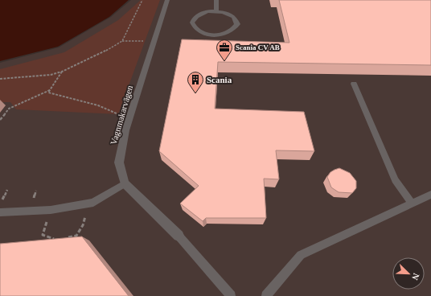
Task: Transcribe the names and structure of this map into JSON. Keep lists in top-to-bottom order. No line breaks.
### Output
{"streets":{"street":["Vagnmakarvägen"]},"places":{"office":["Scania CV AB"],"building":["Scania"]},"north":"bottom right"}
